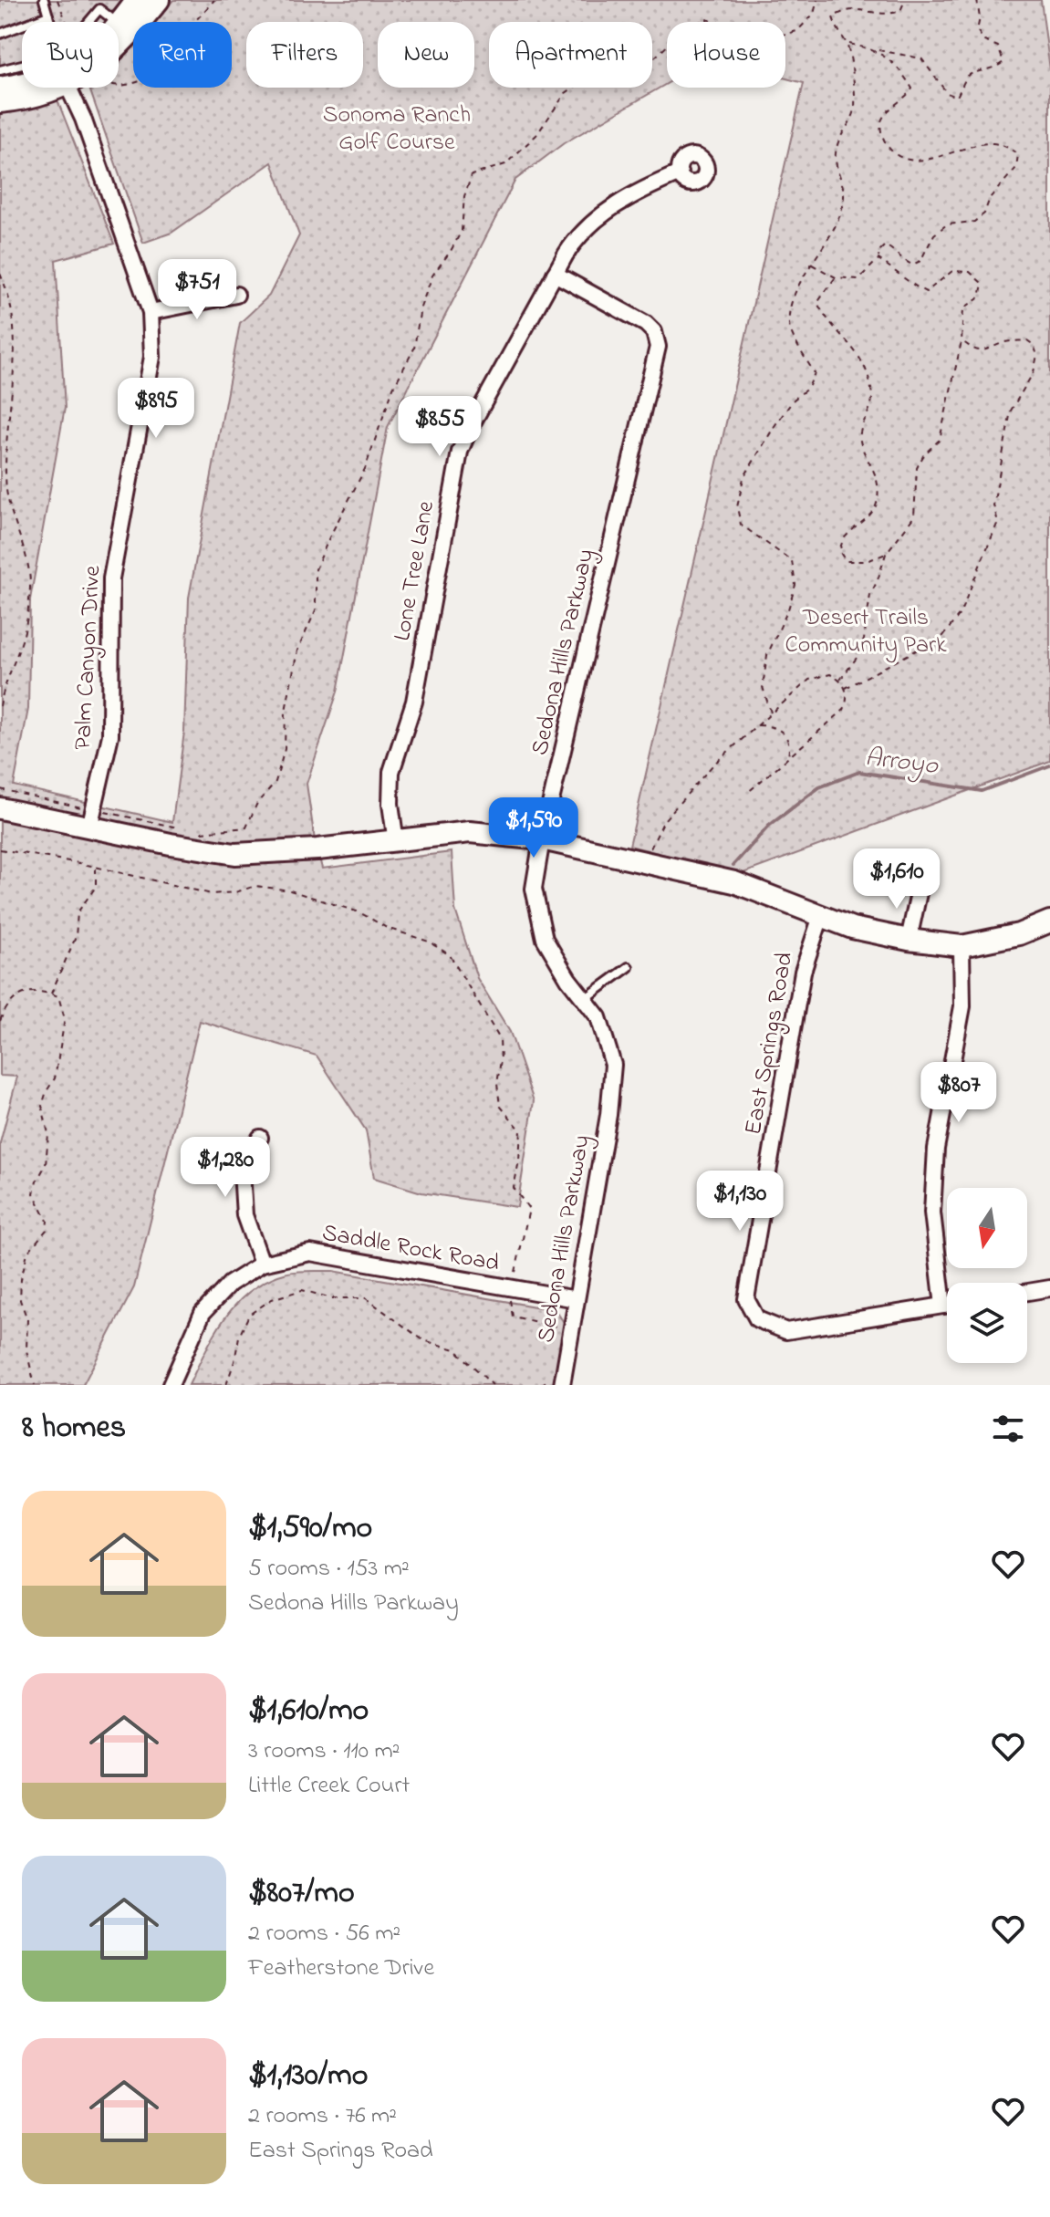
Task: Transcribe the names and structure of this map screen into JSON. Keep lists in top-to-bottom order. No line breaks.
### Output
{"streets":{"street":["Lone Tree Lane","Sedona Hills Parkway","Palm Canyon Drive","East Springs Road","Saddle Rock Road"]},"crossings":[["Lone Tree Lane","Sedona Hills Parkway"],["Sedona Hills Parkway","Saddle Rock Road"]],"water":["Arroyo"],"parks":["Sonoma Ranch Golf Course","Desert Trails Community Park"],"north":"bottom","page":{"chip":["Buy","Rent","Filters","New","Apartment","House"],"price":["$751","$895","$855","$1,590","$1,610","$807","$1,280","$1,130"],"heading":"8 homes","list":[{"name":"$1,590/mo","note":"5 rooms · 153 m² · Sedona Hills Parkway"},{"name":"$1,610/mo","note":"3 rooms · 110 m² · Little Creek Court"},{"name":"$807/mo","note":"2 rooms · 56 m² · Featherstone Drive"},{"name":"$1,130/mo","note":"2 rooms · 76 m² · East Springs Road"}]}}
